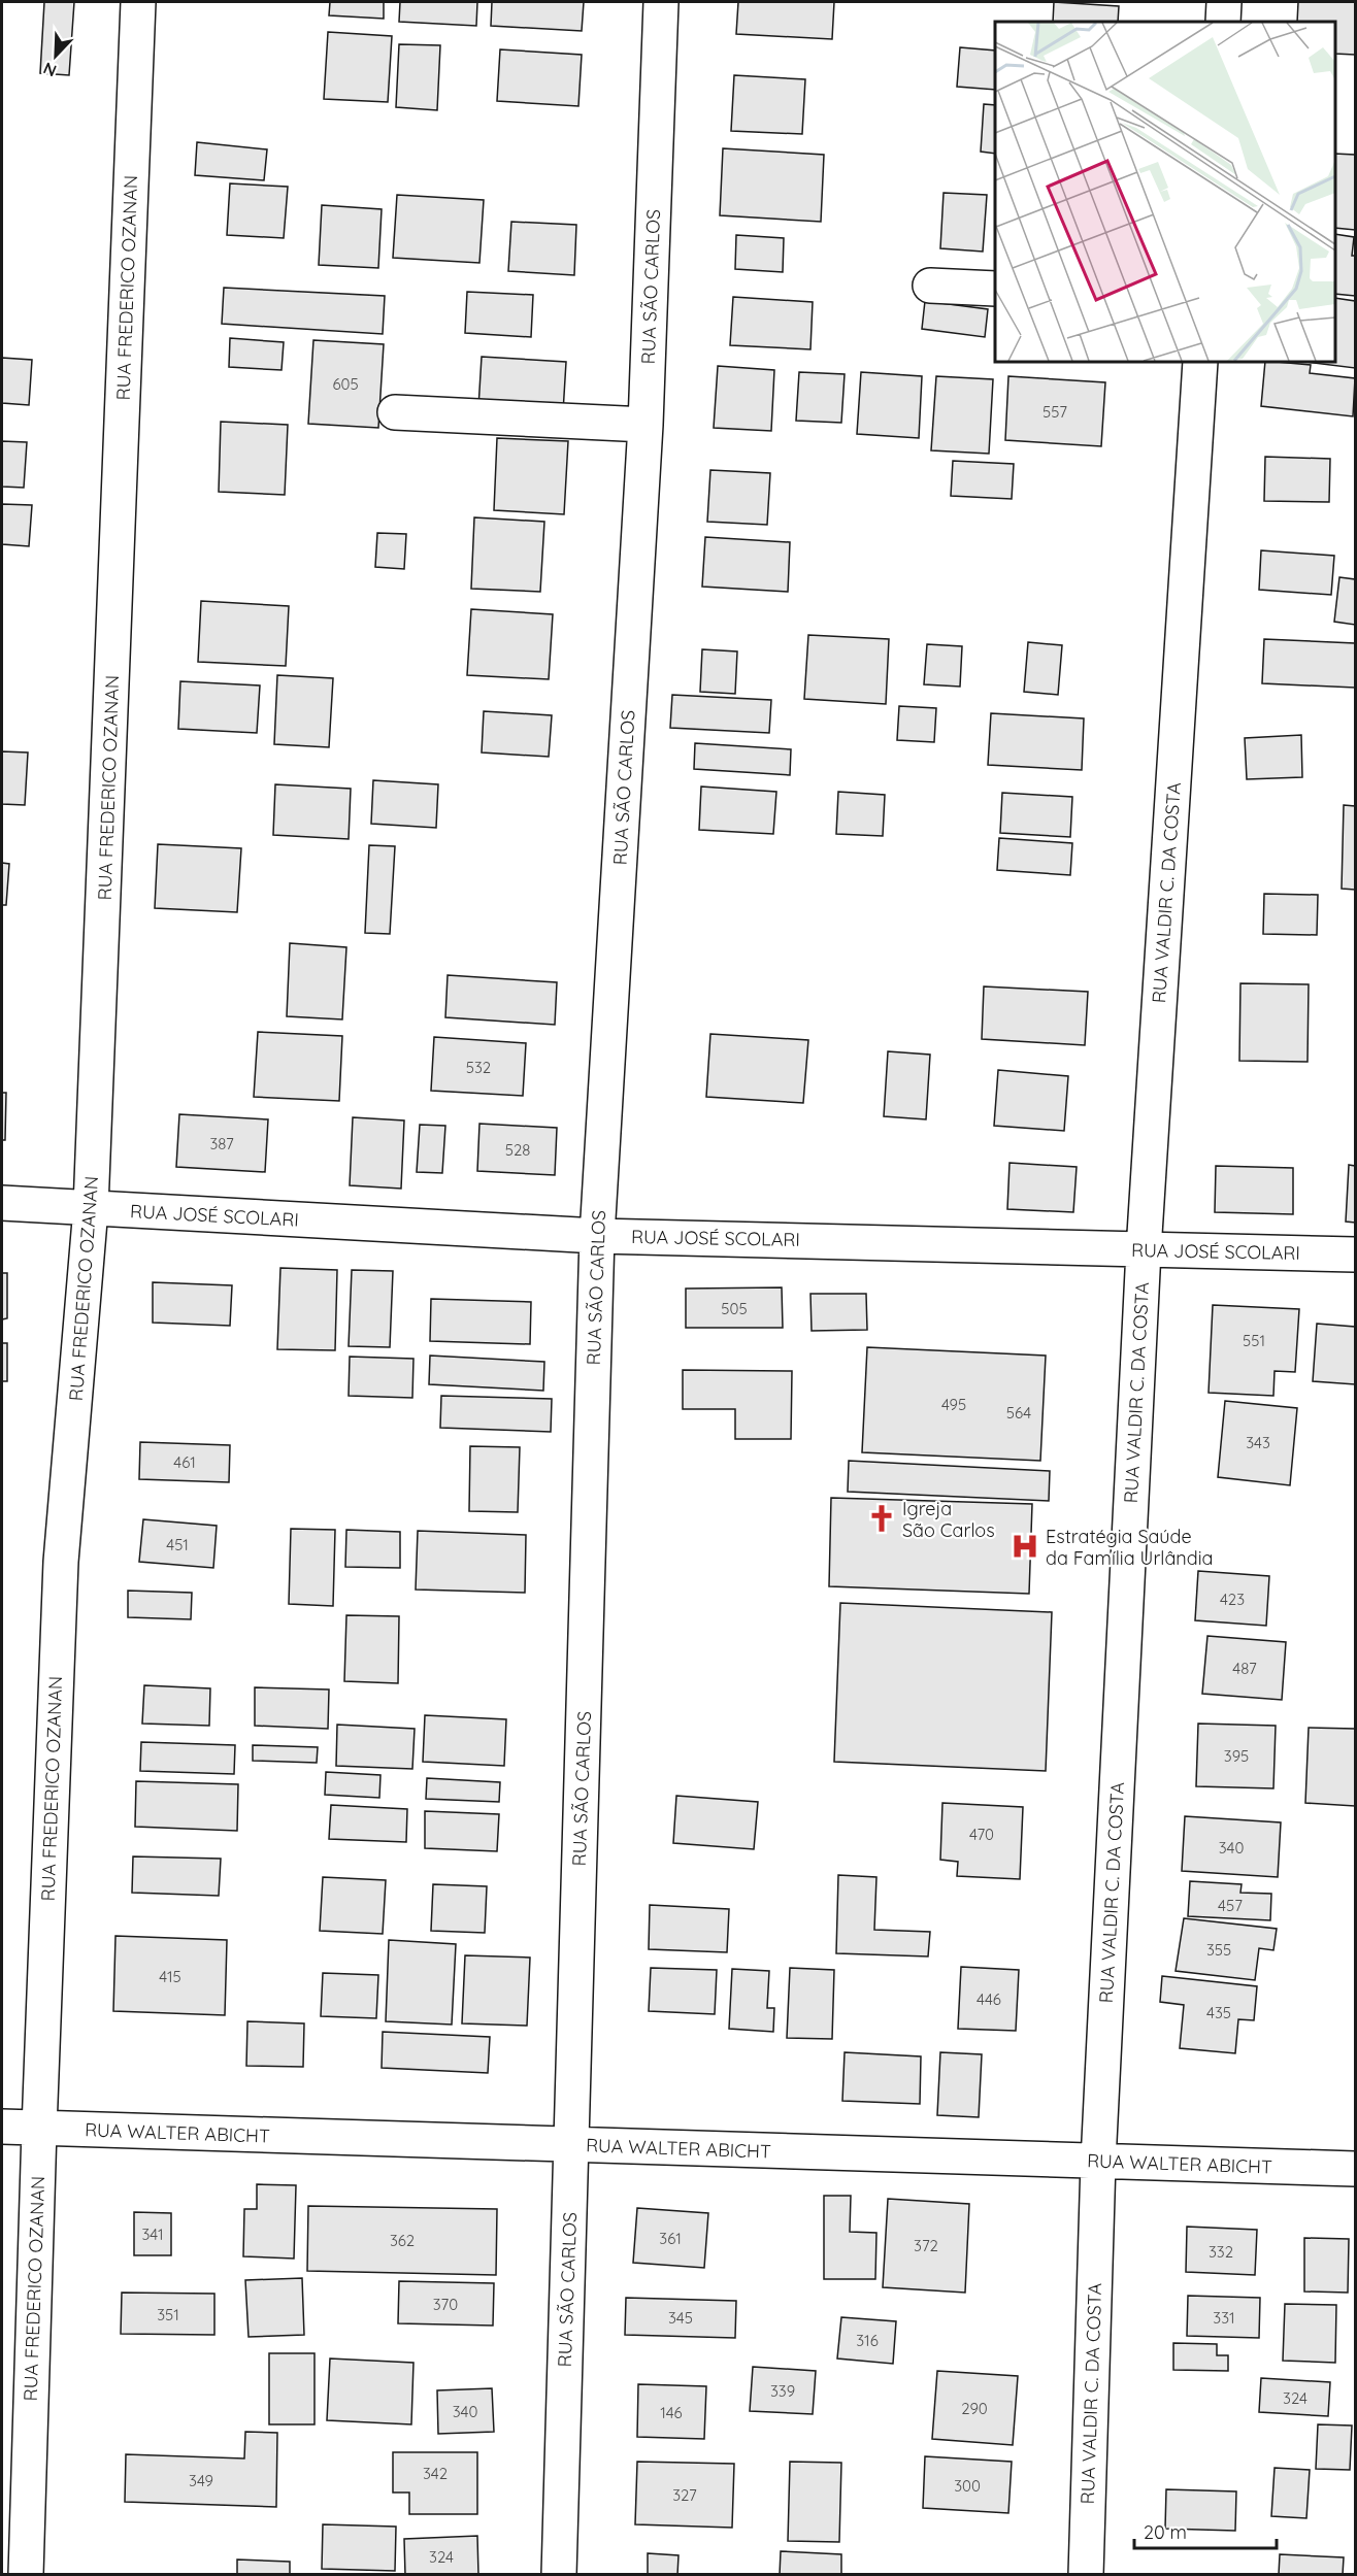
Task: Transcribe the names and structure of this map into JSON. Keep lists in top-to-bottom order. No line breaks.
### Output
{"streets":{"street":["RUA SÃO CARLOS","RUA FREDERICO OZANAN","RUA VALDIR C. DA COSTA","RUA JOSÉ SCOLARI","RUA WALTER ABICHT"]},"crossings":[["RUA SÃO CARLOS","RUA JOSÉ SCOLARI"],["RUA SÃO CARLOS","RUA WALTER ABICHT"],["RUA FREDERICO OZANAN","RUA JOSÉ SCOLARI"],["RUA FREDERICO OZANAN","RUA WALTER ABICHT"],["RUA VALDIR C. DA COSTA","RUA JOSÉ SCOLARI"],["RUA VALDIR C. DA COSTA","RUA WALTER ABICHT"]],"places":{"church":["Igreja São Carlos"],"hospital":["Estratégia Saúde da Família Urlândia"]},"house_numbers":["605","557","532","387","528","505","551","495","564","343","461","451","423","487","395","470","340","457","355","415","446","435","341","361","362","372","332","370","351","345","331","316","339","324","290","340","146","342","349","300","327","324"],"scale_bar":"20 m","north":"bottom left"}
